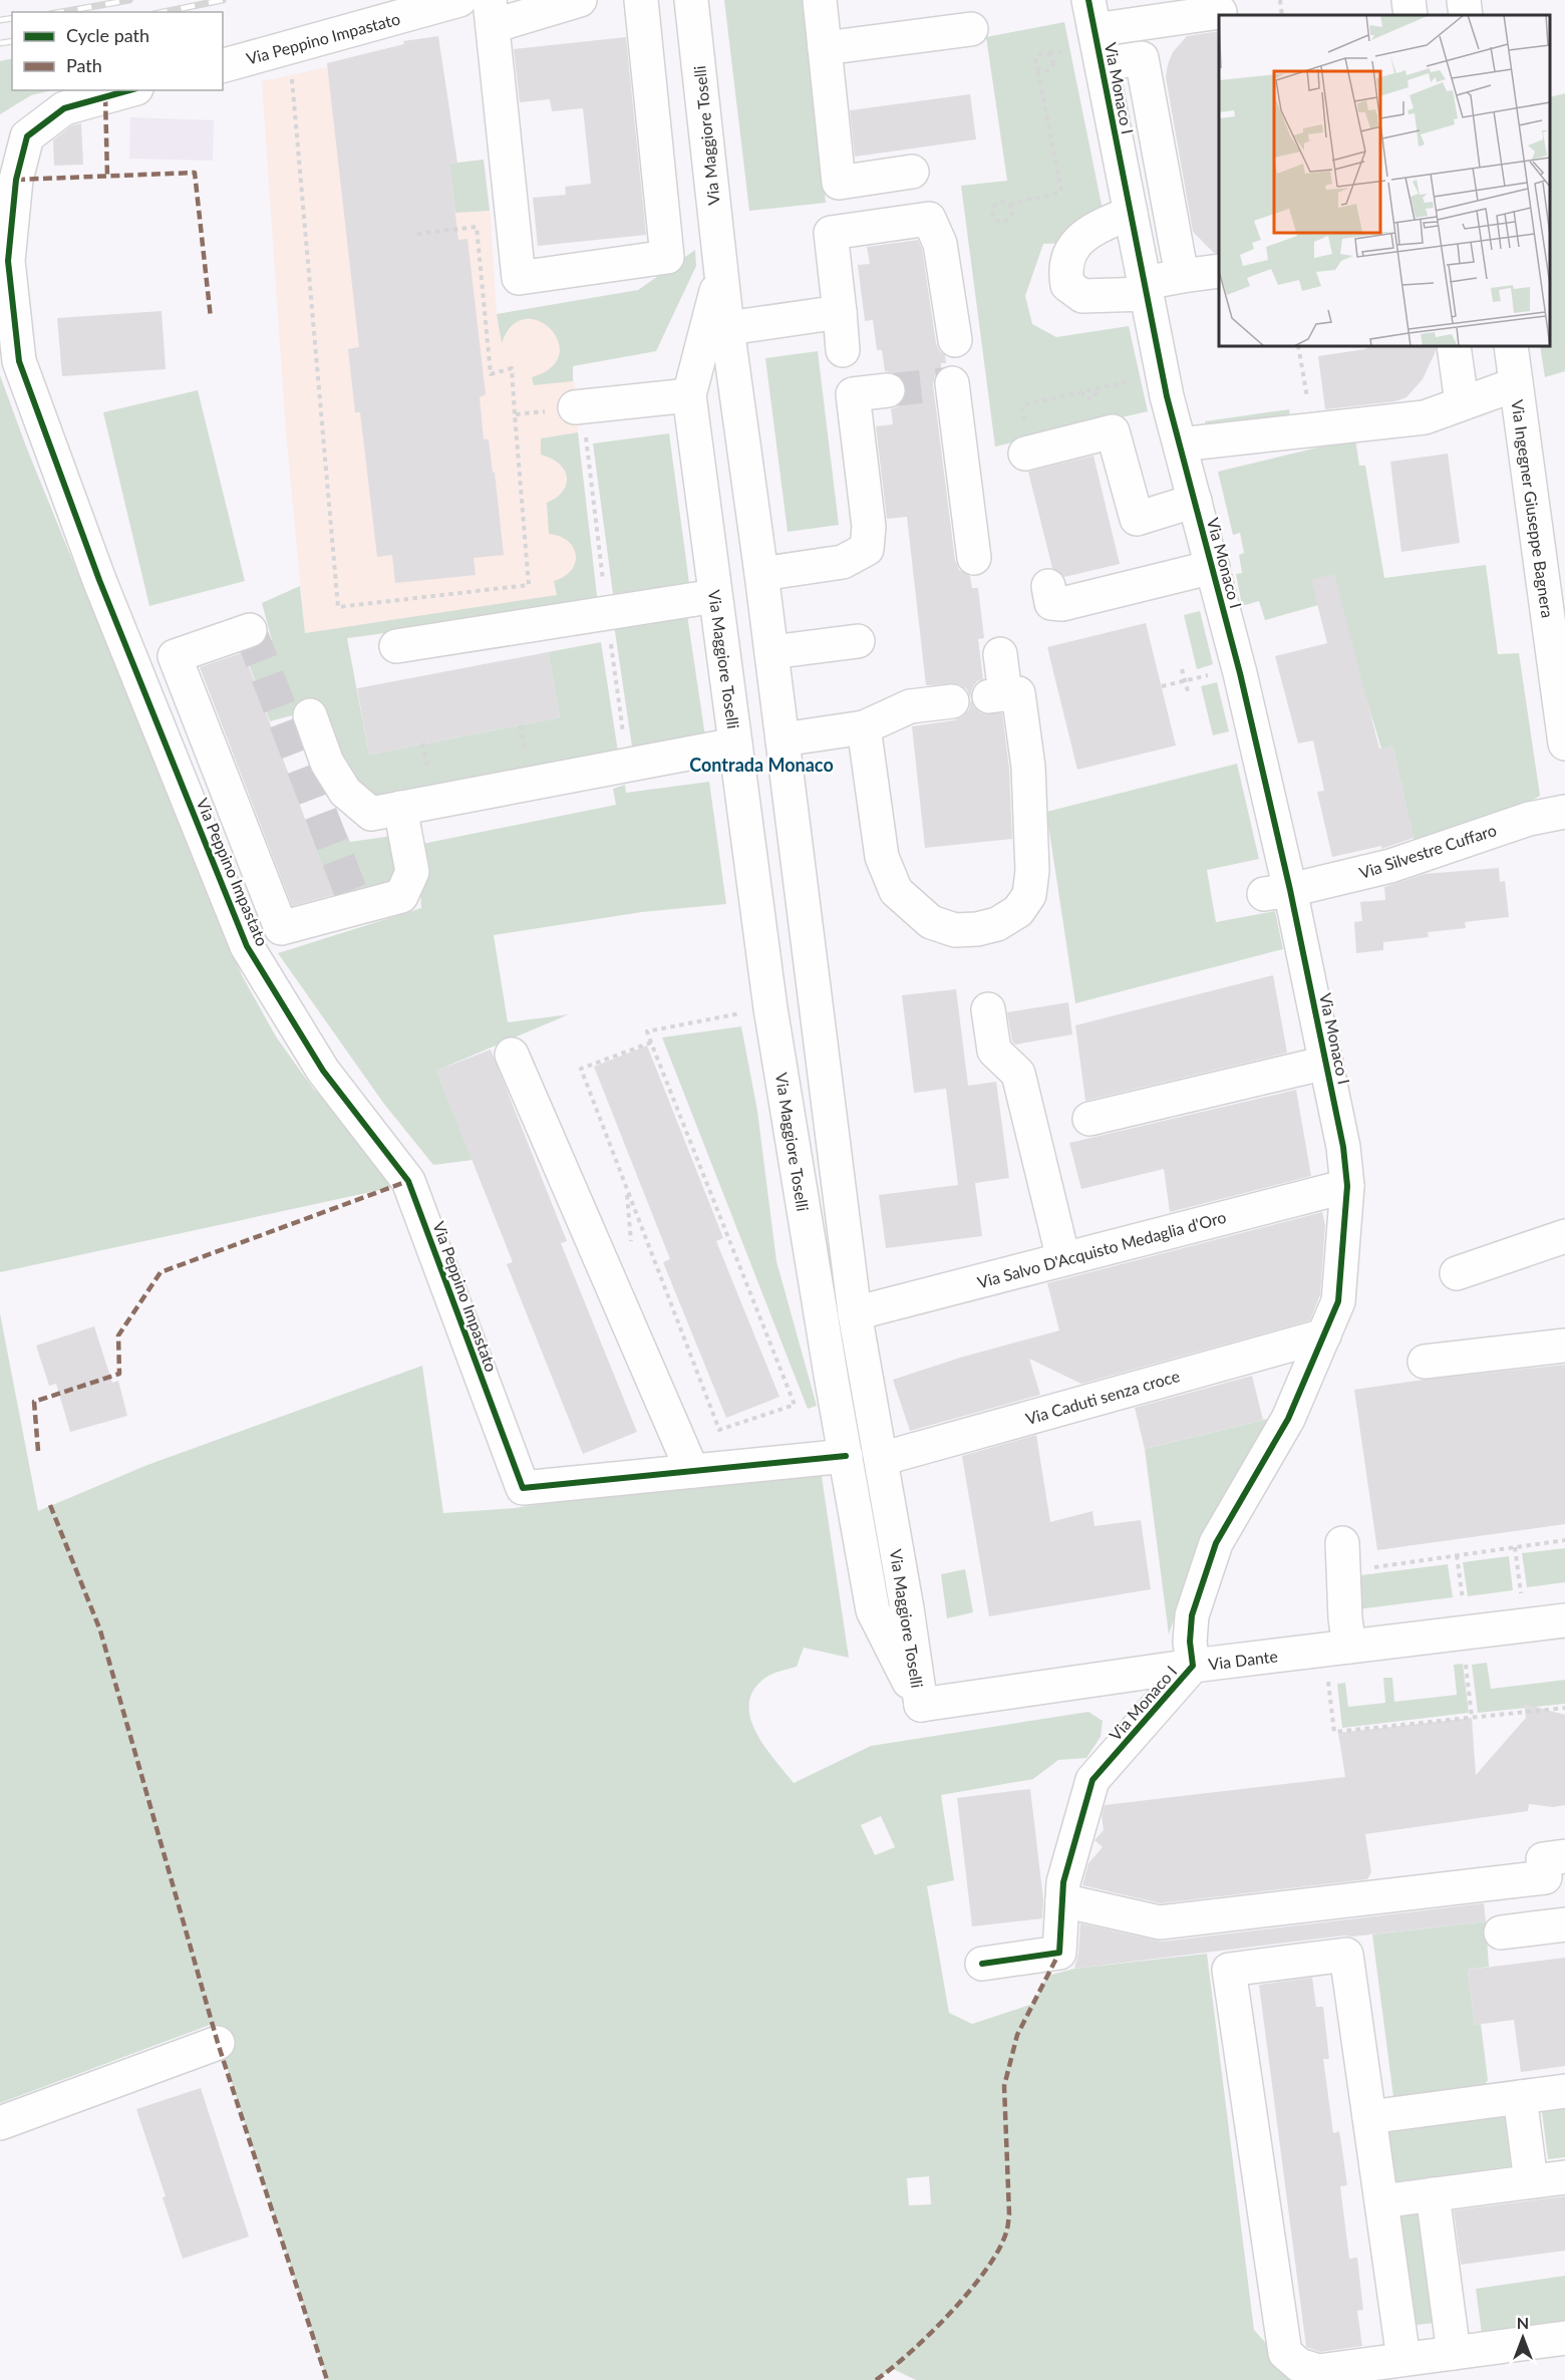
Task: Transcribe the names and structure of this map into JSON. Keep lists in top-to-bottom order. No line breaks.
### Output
{"streets":{"street":["Via Peppino Impastato","Via Monaco I","Via Maggiore Toselli","Via Ingegner Giuseppe Bagnera","Via Silvestre Cuffaro","Via Salvo D'Acquisto Medaglia d'Oro","Via Caduti senza croce","Via Dante"]},"crossings":[["Via Peppino Impastato","Via Maggiore Toselli"],["Via Monaco I","Via Silvestre Cuffaro"],["Via Monaco I","Via Salvo D'Acquisto Medaglia d'Oro"],["Via Monaco I","Via Caduti senza croce"],["Via Monaco I","Via Dante"],["Via Maggiore Toselli","Via Salvo D'Acquisto Medaglia d'Oro"],["Via Maggiore Toselli","Via Caduti senza croce"],["Via Maggiore Toselli","Via Dante"]],"districts":["Contrada Monaco"],"legend":["Cycle path","Path"],"north":"top"}
